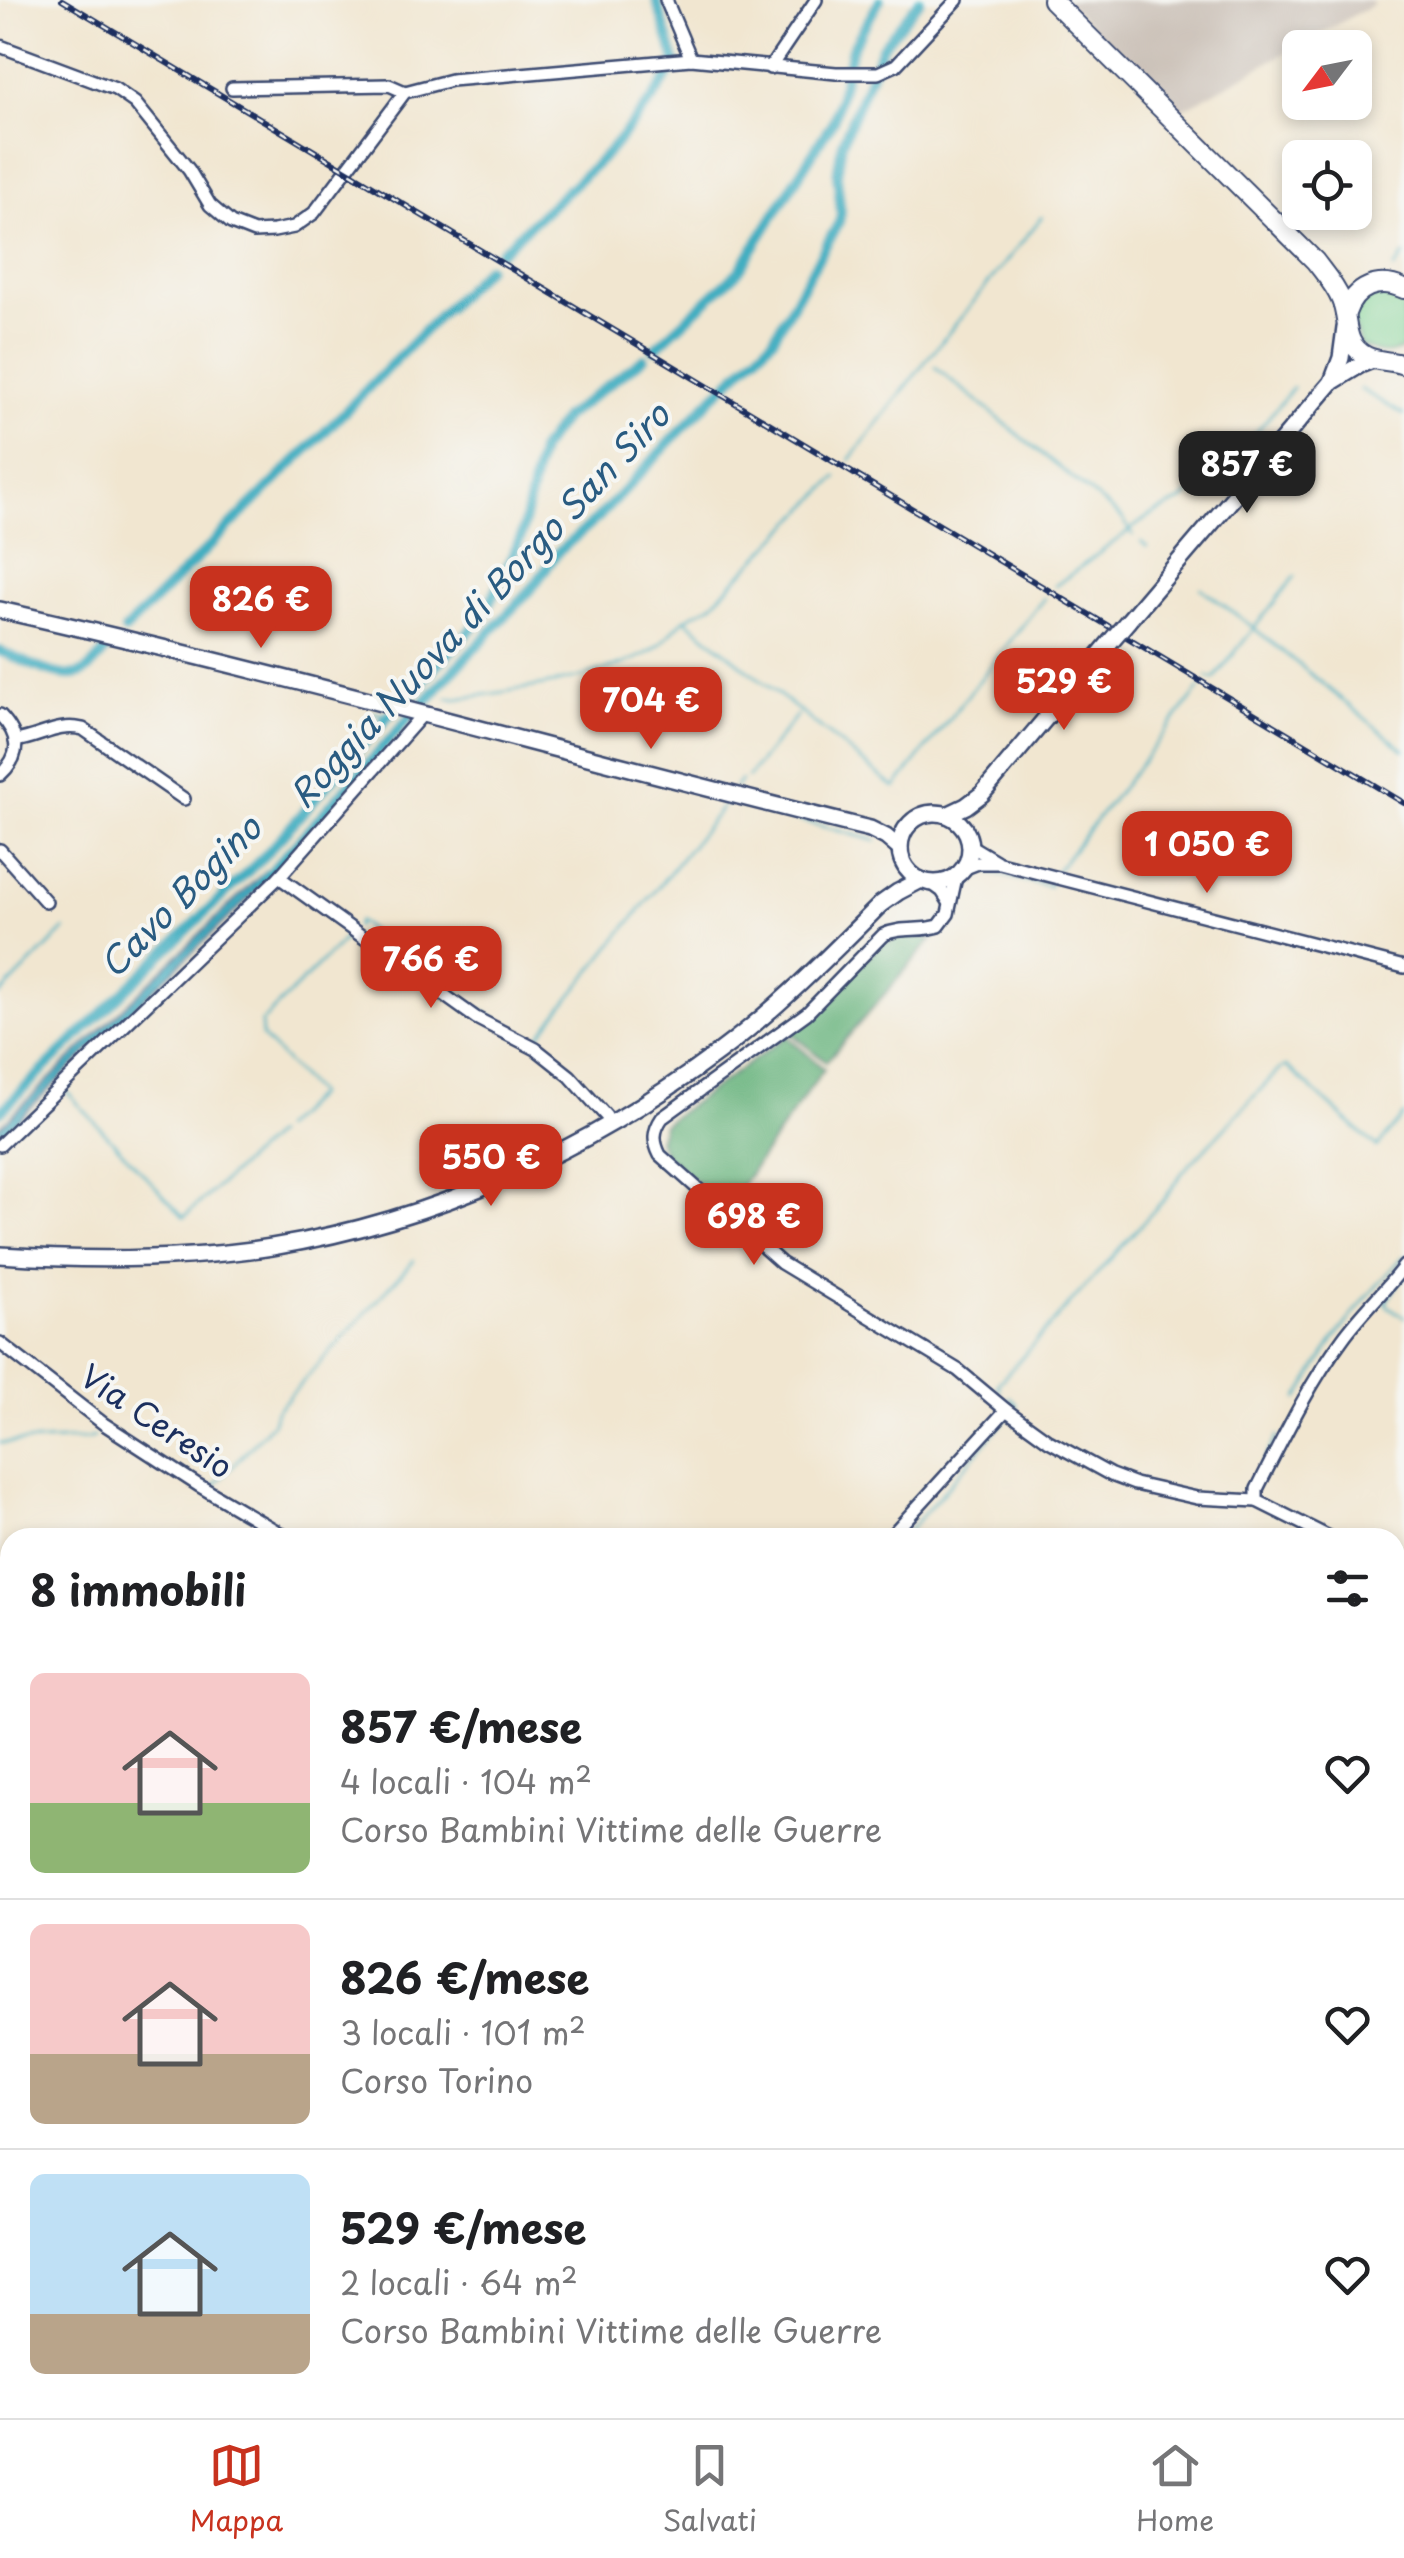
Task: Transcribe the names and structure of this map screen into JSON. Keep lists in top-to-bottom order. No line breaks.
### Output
{"streets":{"street":["Via Ceresio"]},"water":["Roggia Nuova di Borgo San Siro","Cavo Bogino"],"north":"bottom left","page":{"price":["857 €","826 €","529 €","704 €","1 050 €","766 €","550 €","698 €"],"heading":"8 immobili","list":[{"name":"857 €/mese","note":"4 locali · 104 m² · Corso Bambini Vittime delle Guerre"},{"name":"826 €/mese","note":"3 locali · 101 m² · Corso Torino"},{"name":"529 €/mese","note":"2 locali · 64 m² · Corso Bambini Vittime delle Guerre"}],"tabs":["Mappa","Salvati","Home"]}}
